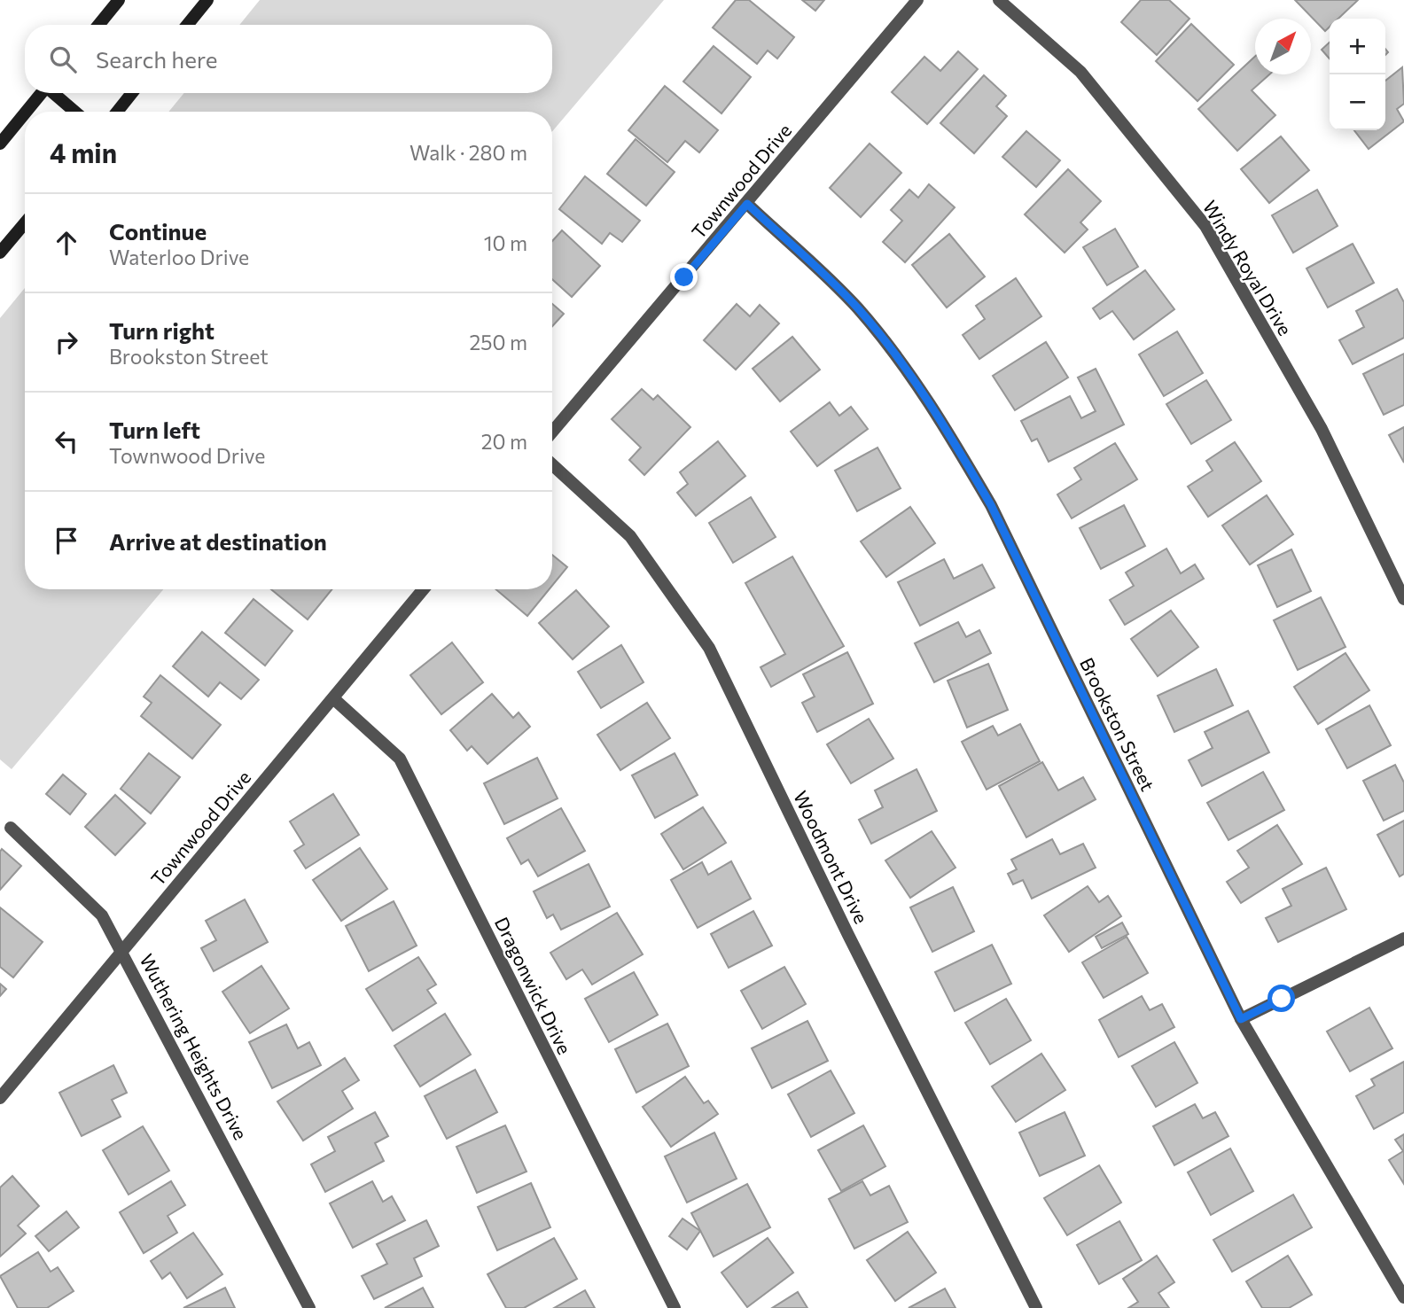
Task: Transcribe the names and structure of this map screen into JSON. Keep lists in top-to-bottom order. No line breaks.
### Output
{"streets":{"street":["Townwood Drive","Windy Royal Drive","Brookston Street","Woodmont Drive","Dragonwick Drive","Wuthering Heights Drive"]},"crossings":[["Townwood Drive","Brookston Street"],["Townwood Drive","Dragonwick Drive"],["Townwood Drive","Wuthering Heights Drive"]],"north":"top right","page":{"map_buttons":["+","−"],"search":"Search here","heading":["4 min","Walk · 280 m"],"list":[["Continue","Waterloo Drive","10 m"],["Turn right","Brookston Street","250 m"],["Turn left","Townwood Drive","20 m"],"Arrive at destination"]}}
